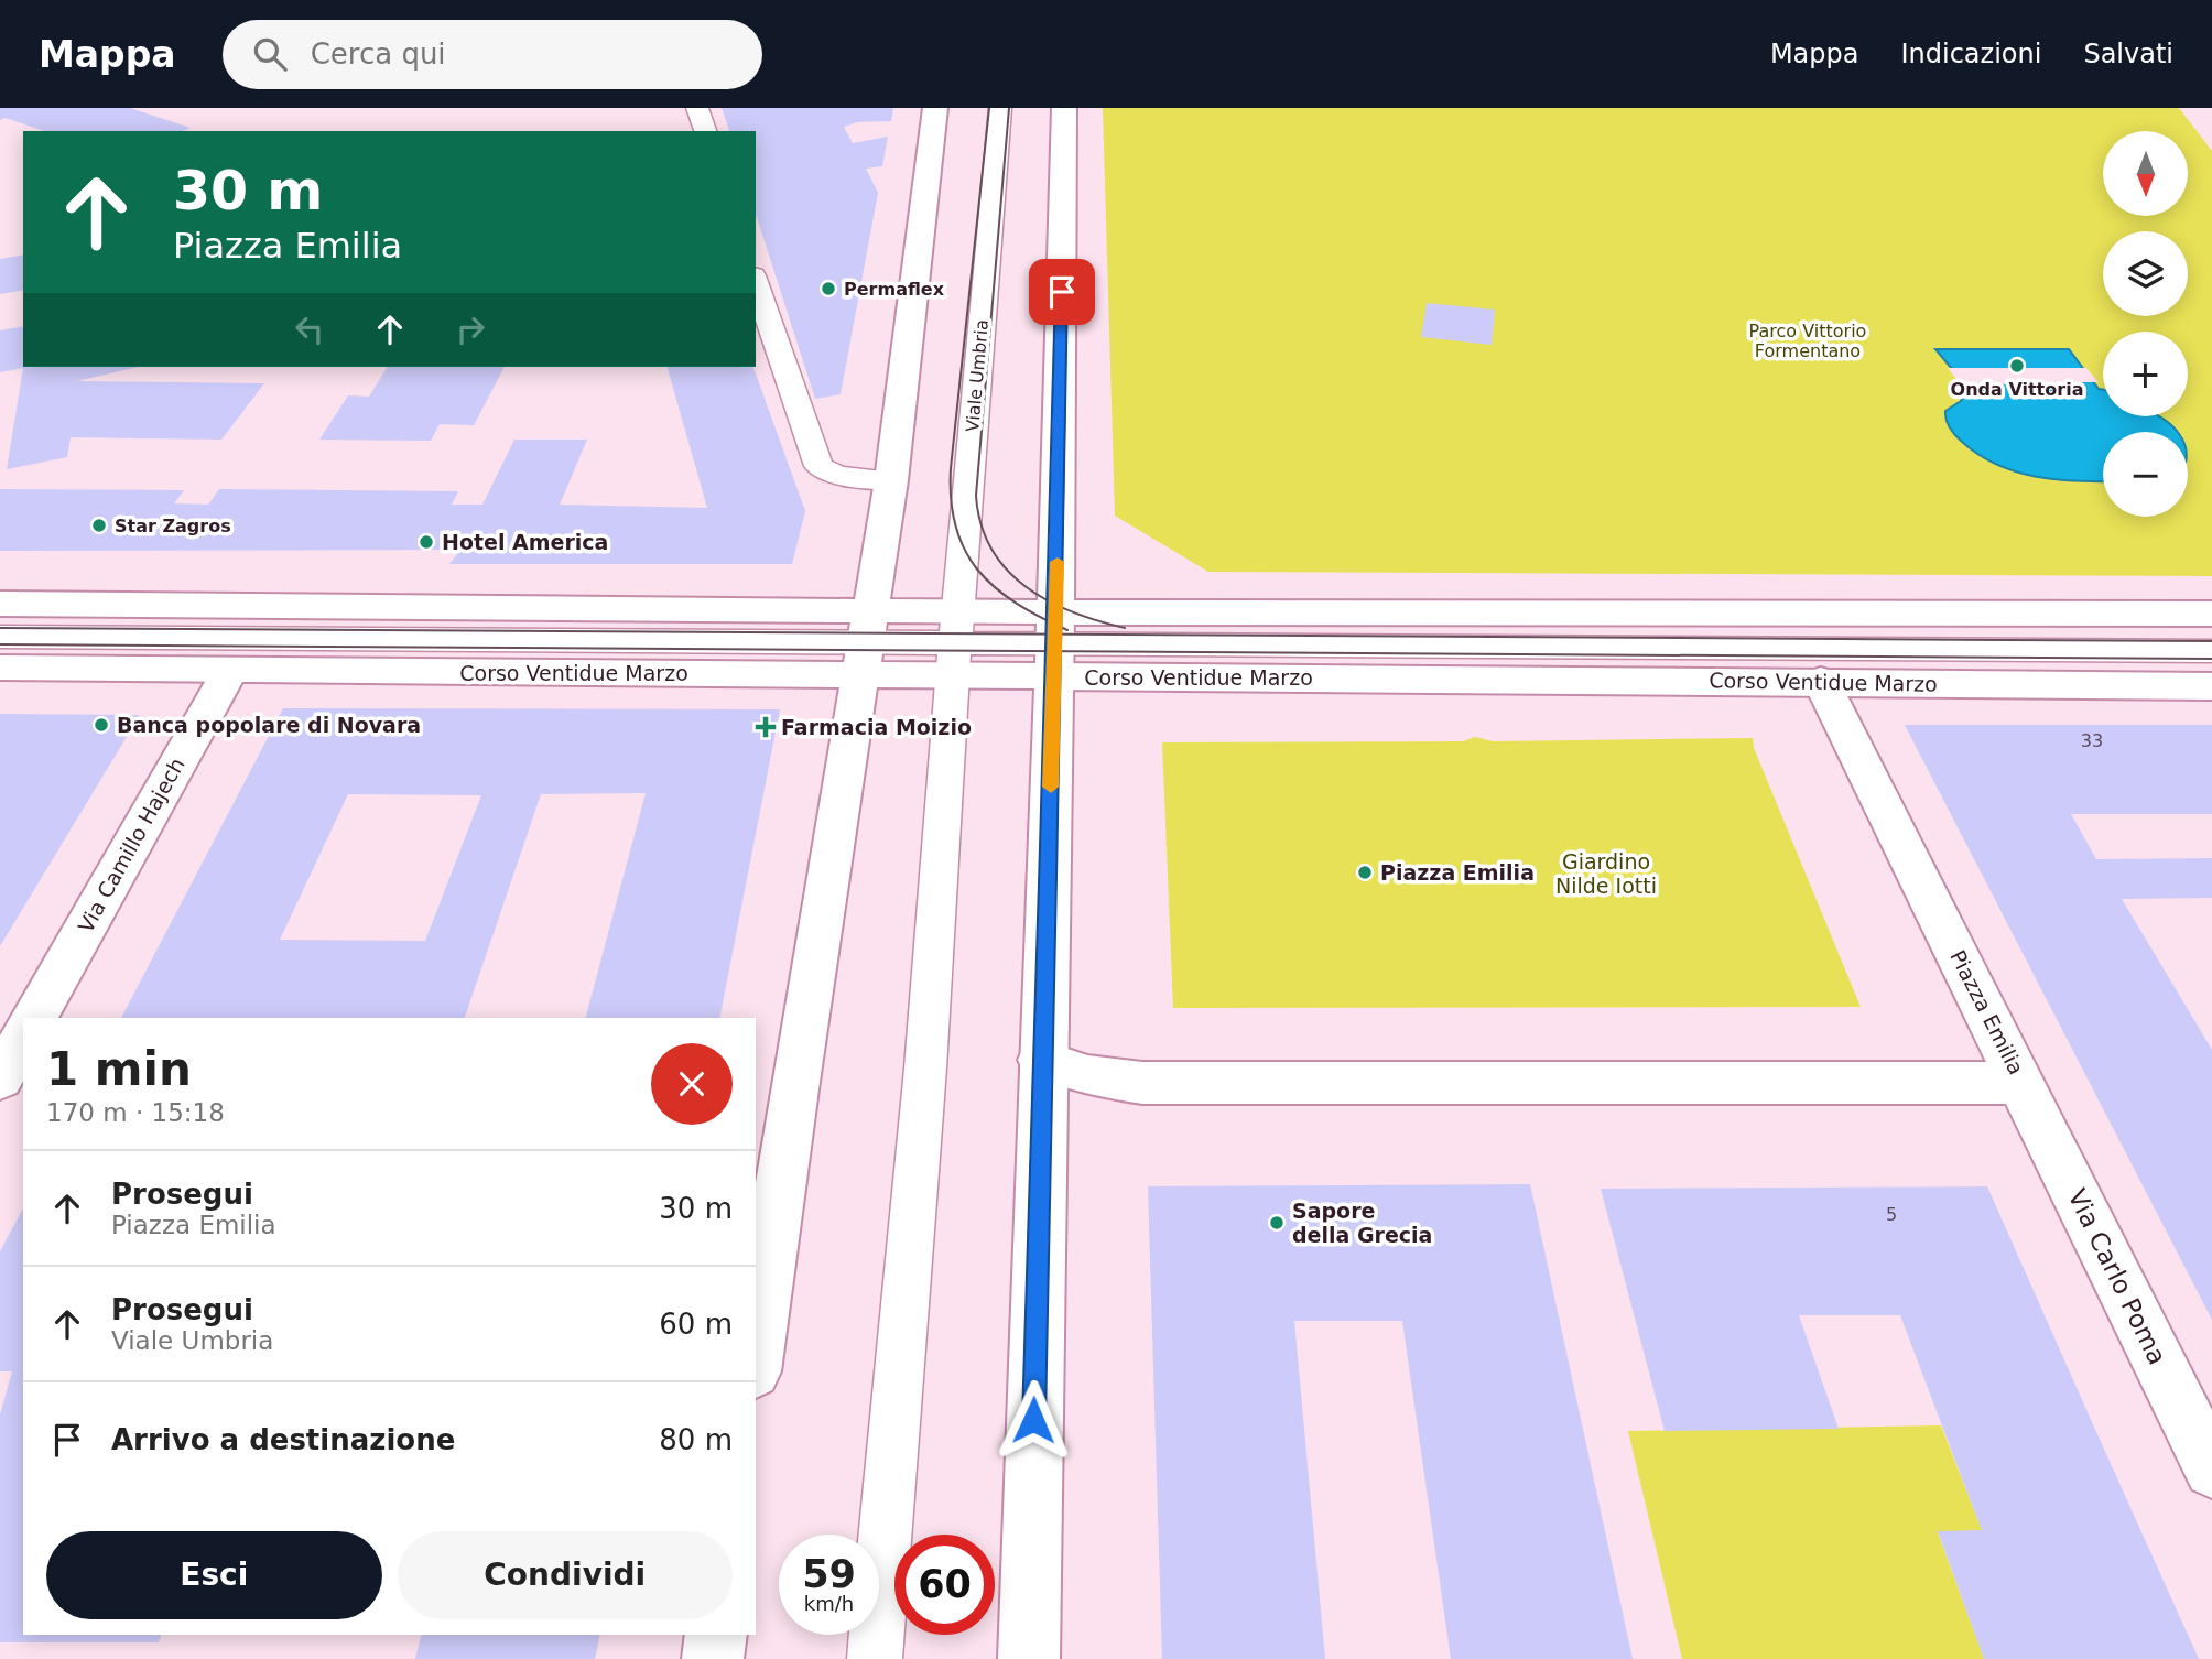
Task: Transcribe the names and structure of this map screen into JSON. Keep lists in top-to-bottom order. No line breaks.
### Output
{"streets":{"main road":["Corso Ventidue Marzo","Via Camillo Hajech","Piazza Emilia","Via Carlo Poma"],"lane":["Viale Umbria"]},"crossings":[["Viale Umbria","Corso Ventidue Marzo"],["Corso Ventidue Marzo","Via Camillo Hajech"],["Corso Ventidue Marzo","Piazza Emilia"],["Piazza Emilia","Via Carlo Poma"]],"parks":["Parco Vittorio Formentano","Giardino Nilde Iotti"],"places":{"other":["Permaflex","Onda Vittoria","Star Zagros","Hotel America","Banca popolare di Novara","Piazza Emilia","Sapore della Grecia"],"health":["Farmacia Moizio"]},"house_numbers":["33","5"],"north":"bottom","page":{"header":"Mappa","search":"Cerca qui","nav":["Mappa","Indicazioni","Salvati"],"map_buttons":["+","−"],"turn":["30 m","Piazza Emilia"],"heading":["1 min","170 m · 15:18"],"list":[{"name":"Prosegui","note":"Piazza Emilia","value":"30 m"},{"name":"Prosegui","note":"Viale Umbria","value":"60 m"},{"name":"Arrivo a destinazione","value":"80 m"}],"buttons":["Esci","Condividi"],"speed":"59 km/h","limit":"60"}}
